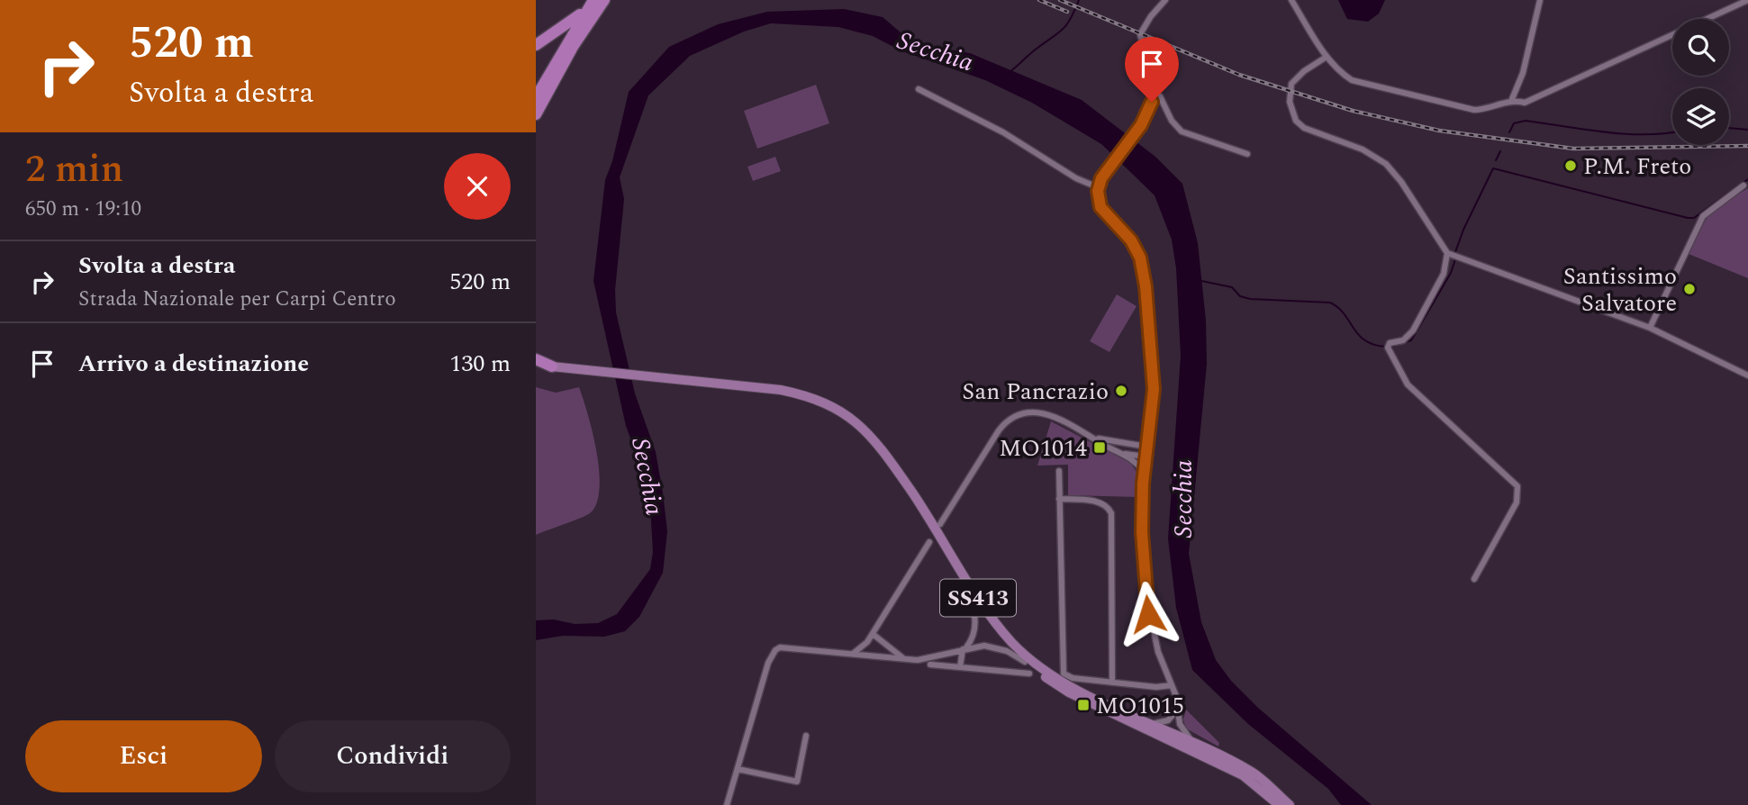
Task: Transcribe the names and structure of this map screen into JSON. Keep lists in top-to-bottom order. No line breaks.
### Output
{"streets":{"highway":["SS413"]},"water":["Secchia"],"places":{"other":["P.M. Freto","Santissimo Salvatore","San Pancrazio"],"transit":["MO1014","MO1015"]},"page":{"turn":["520 m","Svolta a destra"],"heading":["2 min","650 m · 19:10"],"list":[{"name":"Svolta a destra","note":"Strada Nazionale per Carpi Centro","value":"520 m"},{"name":"Arrivo a destinazione","value":"130 m"}],"buttons":["Esci","Condividi"]}}
